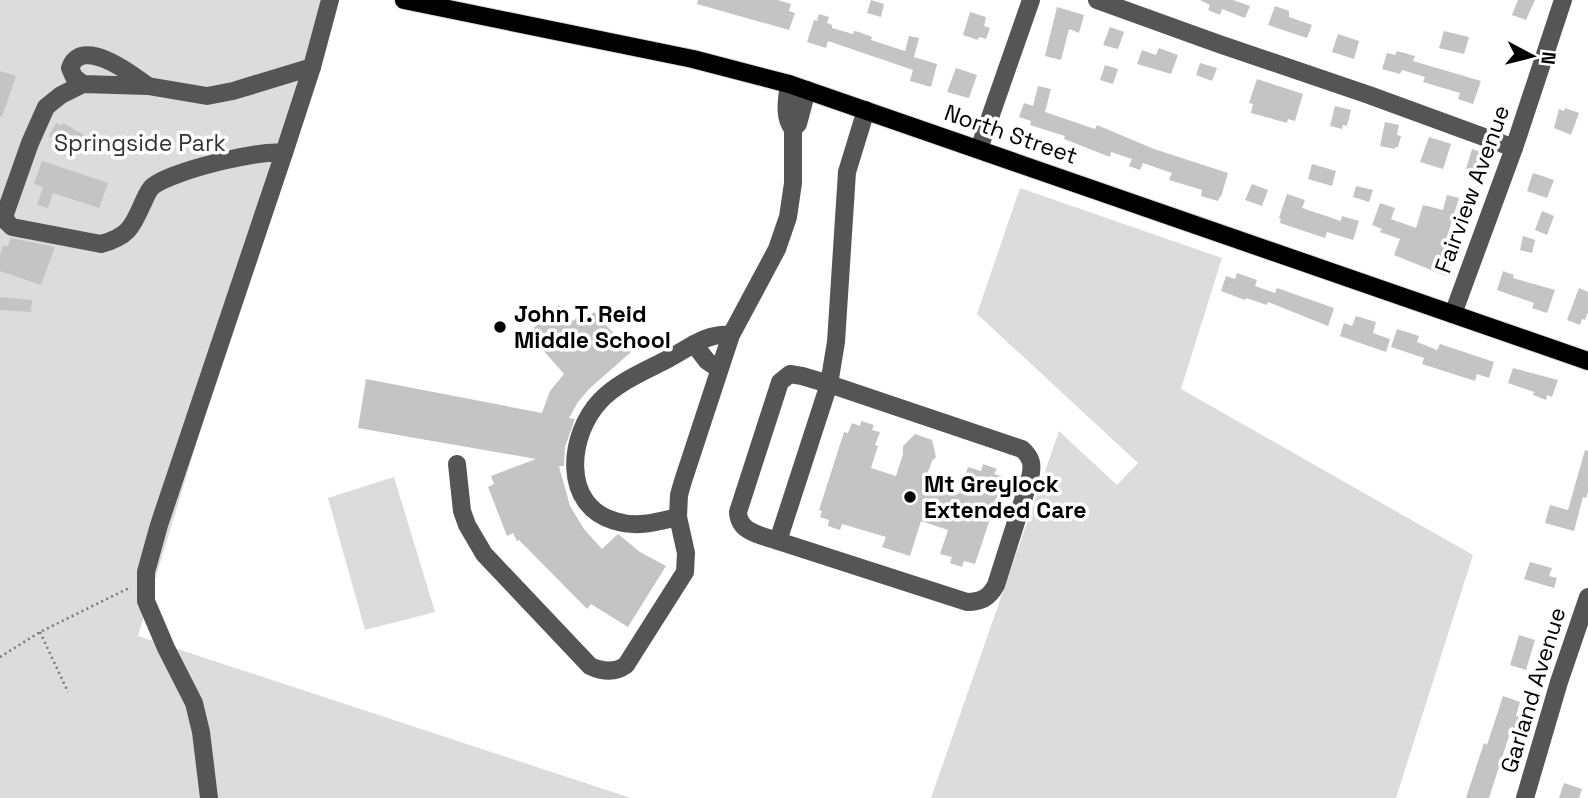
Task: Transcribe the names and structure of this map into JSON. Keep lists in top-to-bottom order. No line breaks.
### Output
{"streets":{"main road":["North Street"],"street":["Fairview Avenue","Garland Avenue"]},"crossings":[["North Street","Fairview Avenue"]],"parks":["Springside Park"],"places":["John T. Reid Middle School","Mt Greylock Extended Care"],"north":"right"}
